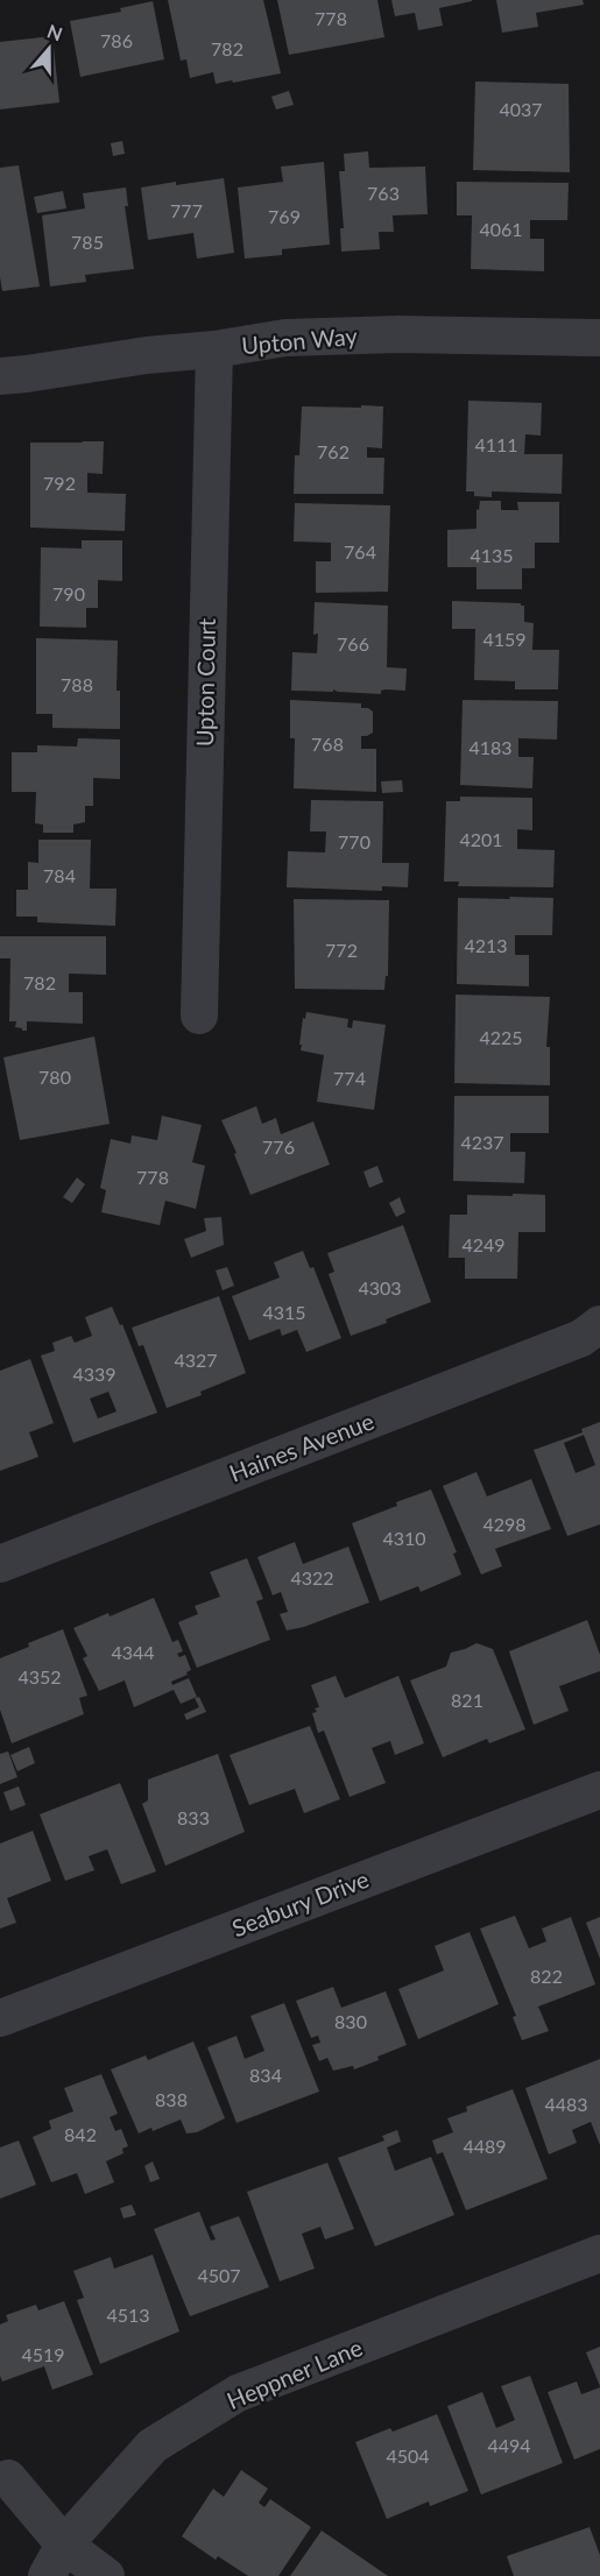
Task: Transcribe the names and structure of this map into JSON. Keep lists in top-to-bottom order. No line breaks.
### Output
{"streets":{"street":["Upton Way","Upton Court","Haines Avenue","Seabury Drive","Heppner Lane"]},"crossings":[["Upton Way","Upton Court"]],"house_numbers":["778","786","782","4037","763","777","769","4061","785","4111","762","792","764","4135","790","4159","766","788","768","4183","4201","770","784","4213","772","782","4225","780","774","4237","776","778","4249","4303","4315","4327","4339","4298","4310","4322","4344","4352","821","833","822","830","834","838","4483","842","4489","4507","4513","4519","4494","4504"],"north":"top"}
